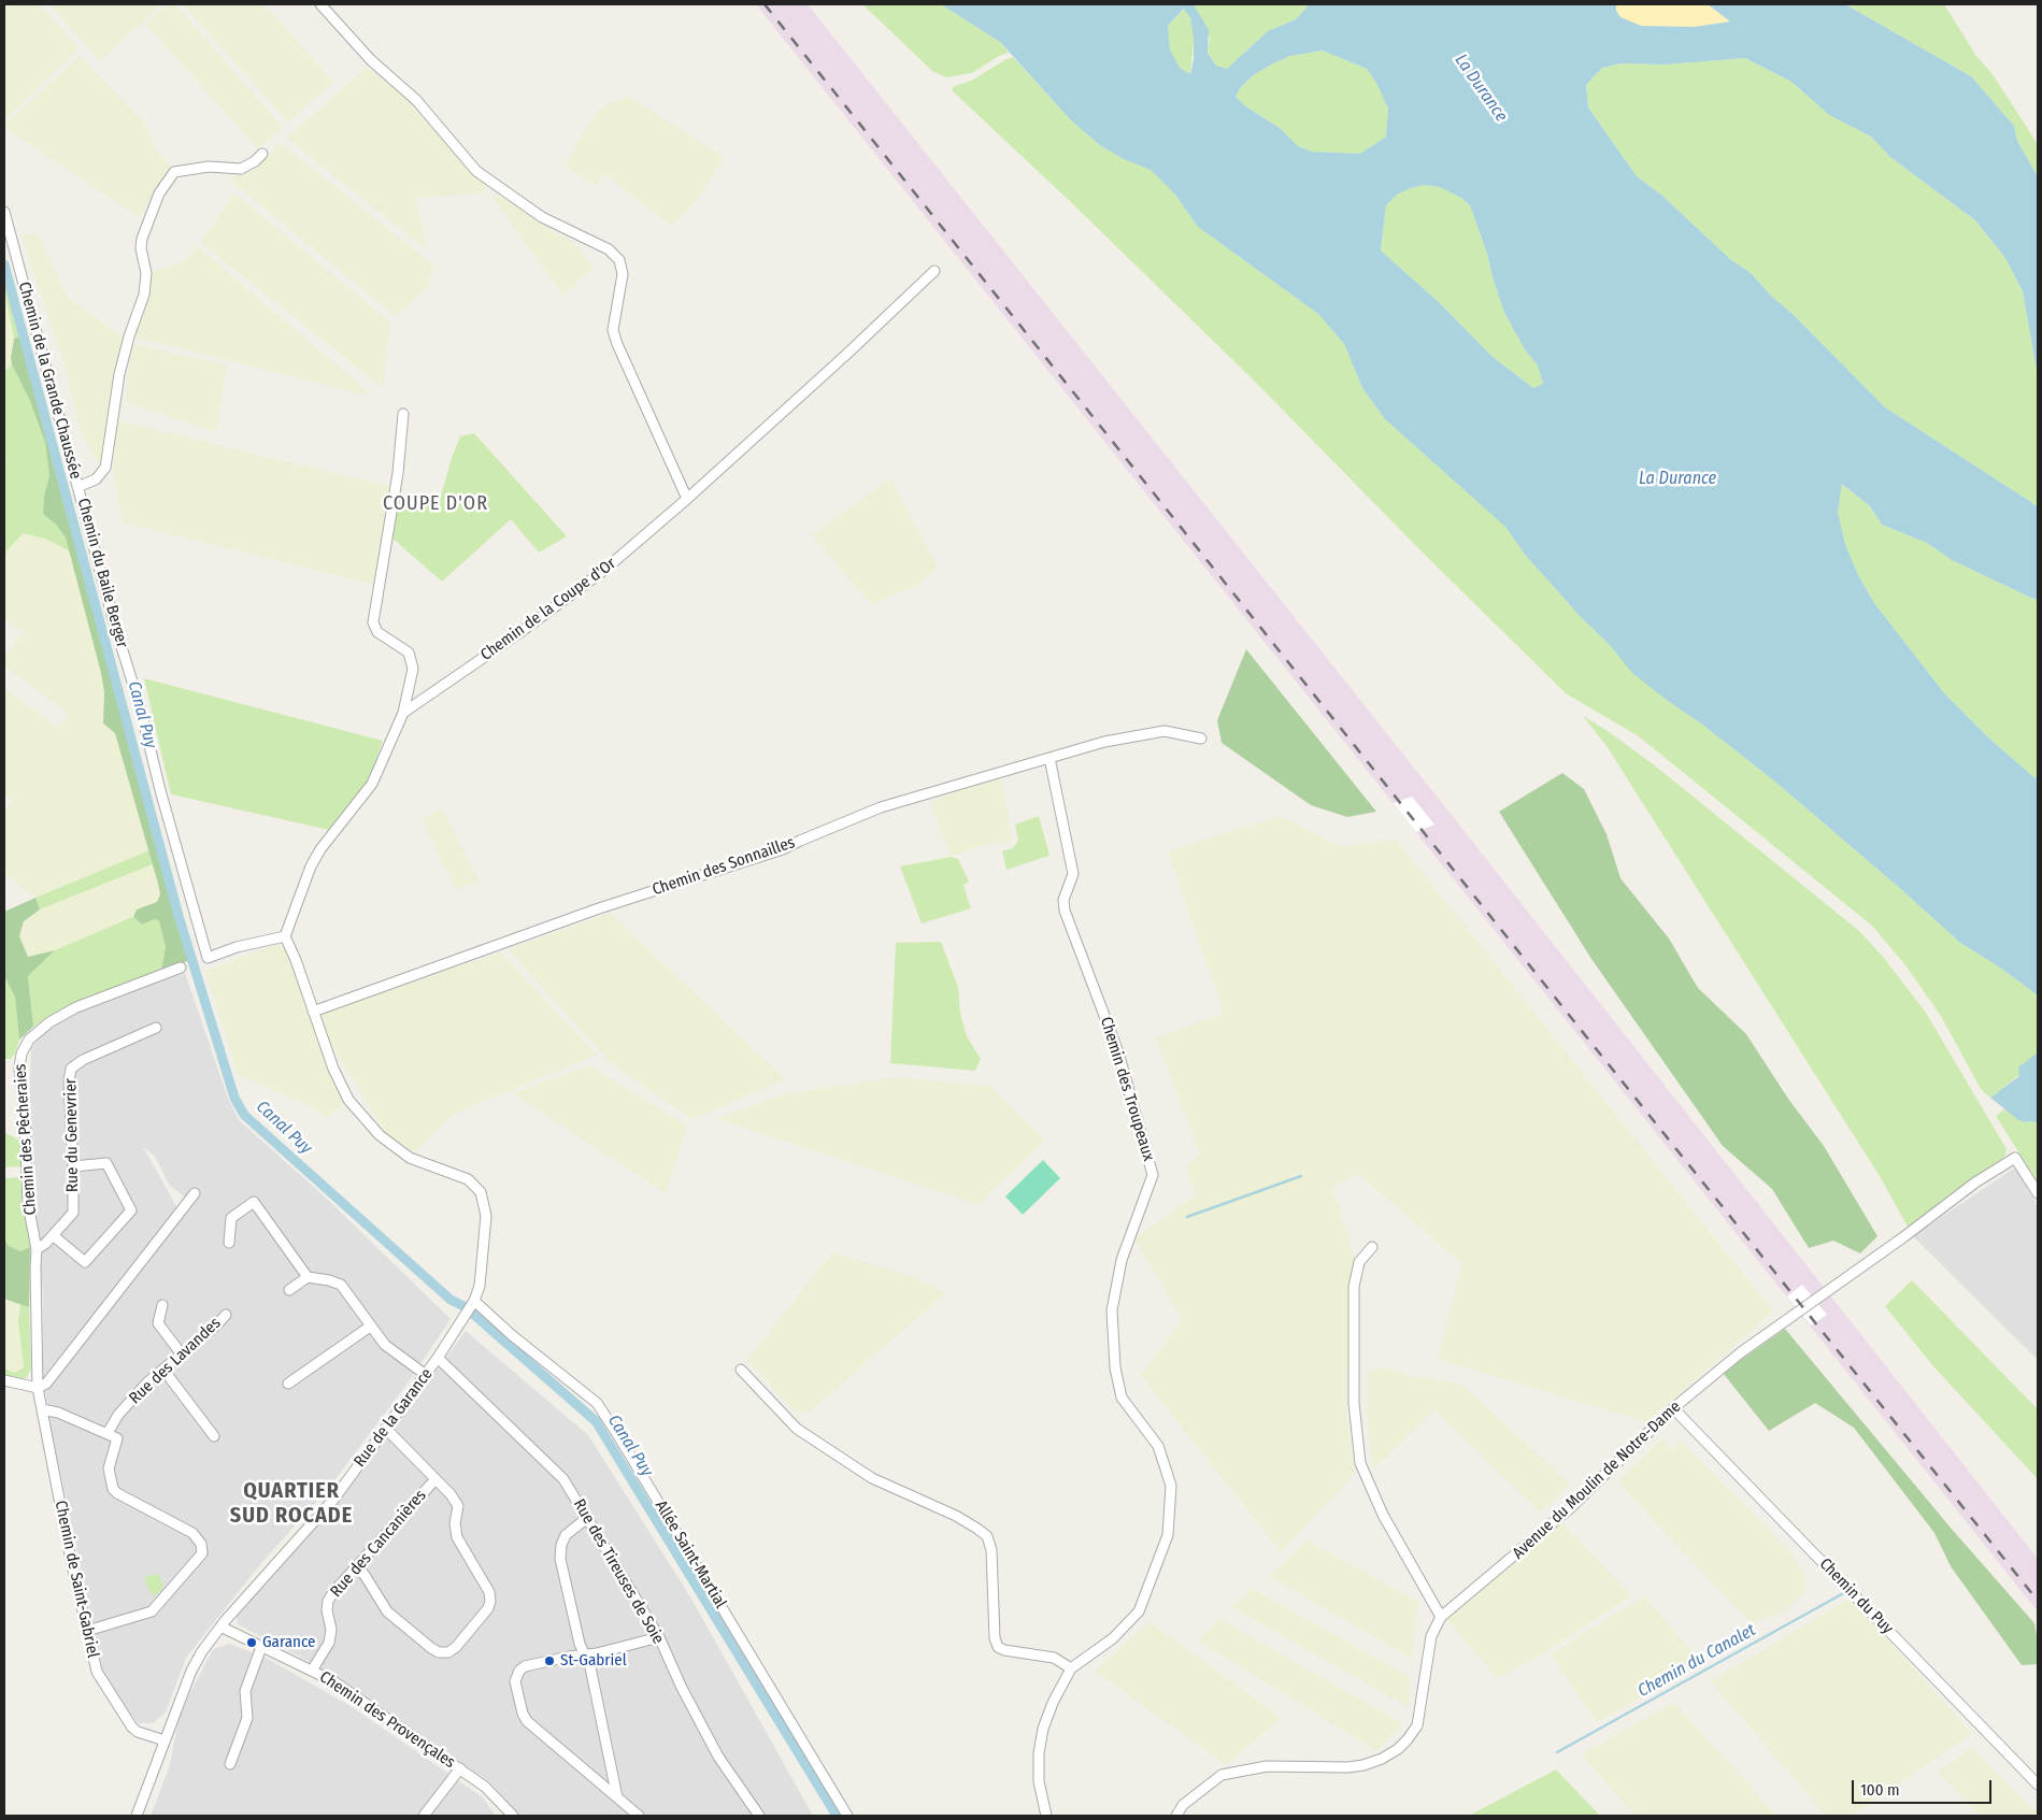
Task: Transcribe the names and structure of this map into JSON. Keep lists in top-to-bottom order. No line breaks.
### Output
{"streets":{"street":["Chemin de la Grande Chaussée","Chemin du Baile Berger","Chemin de la Coupe d'Or","Chemin des Sonnailles","Chemin des Troupeaux","Rue du Genevrier","Chemin des Pêcheraies","Rue des Lavandes","Rue de la Garance","Avenue du Moulin de Notre-Dame","Rue des Cancanières","Allée Saint-Martial","Rue des Tireuses de Soie","Chemin de Saint-Gabriel","Chemin du Puy","Chemin des Provençales"]},"crossings":[["Chemin de la Grande Chaussée","Chemin du Baile Berger"],["Chemin des Sonnailles","Chemin des Troupeaux"],["Chemin des Sonnailles","Rue de la Garance"],["Rue du Genevrier","Chemin des Pêcheraies"],["Chemin des Pêcheraies","Chemin de Saint-Gabriel"],["Rue de la Garance","Allée Saint-Martial"],["Rue de la Garance","Rue des Tireuses de Soie"],["Rue de la Garance","Chemin de Saint-Gabriel"],["Rue de la Garance","Chemin des Provençales"],["Avenue du Moulin de Notre-Dame","Chemin du Puy"],["Rue des Cancanières","Chemin des Provençales"]],"districts":["COUPE D'OR","QUARTIER SUD ROCADE"],"water":["La Durance","Canal Puy","Chemin du Canalet"],"places":["Garance","St-Gabriel"],"scale_bar":"100 m"}
